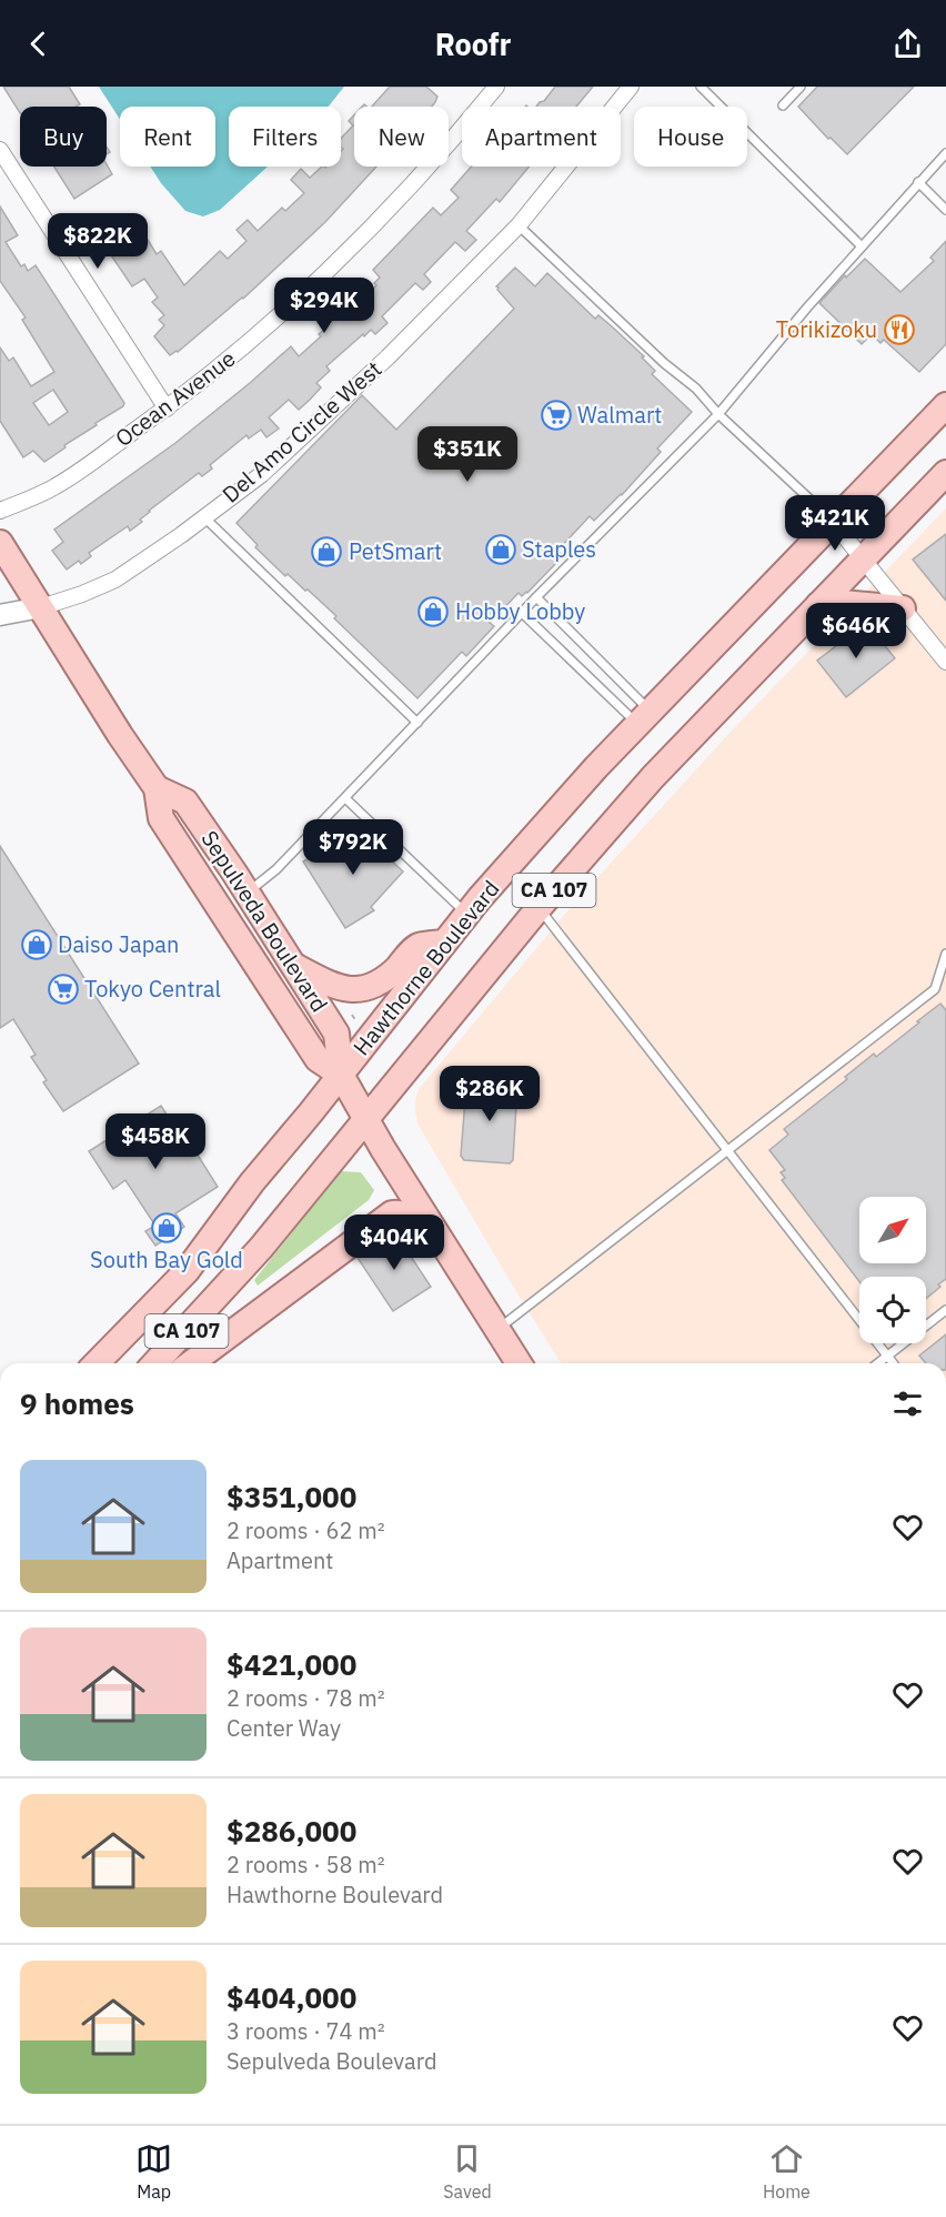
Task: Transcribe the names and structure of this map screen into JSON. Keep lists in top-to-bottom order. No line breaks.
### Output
{"streets":{"main road":["CA 107","Sepulveda Boulevard","Hawthorne Boulevard"],"street":["Ocean Avenue","Del Amo Circle West"]},"crossings":[["Del Amo Circle West","Sepulveda Boulevard"],["CA 107","Sepulveda Boulevard"],["Sepulveda Boulevard","Hawthorne Boulevard"]],"places":{"restaurant":["Torikizoku"],"supermarket":["Walmart","Tokyo Central"],"shop":["Staples","PetSmart","Hobby Lobby","Daiso Japan","South Bay Gold"]},"north":"top right","page":{"header":"Roofr","chip":["Buy","Rent","Filters","New","Apartment","House"],"price":["$822K","$294K","$351K","$421K","$646K","$792K","$286K","$458K","$404K"],"heading":"9 homes","list":[{"name":"$351,000","note":"2 rooms · 62 m² · Apartment"},{"name":"$421,000","note":"2 rooms · 78 m² · Center Way"},{"name":"$286,000","note":"2 rooms · 58 m² · Hawthorne Boulevard"},{"name":"$404,000","note":"3 rooms · 74 m² · Sepulveda Boulevard"}],"tabs":["Map","Saved","Home"]}}
